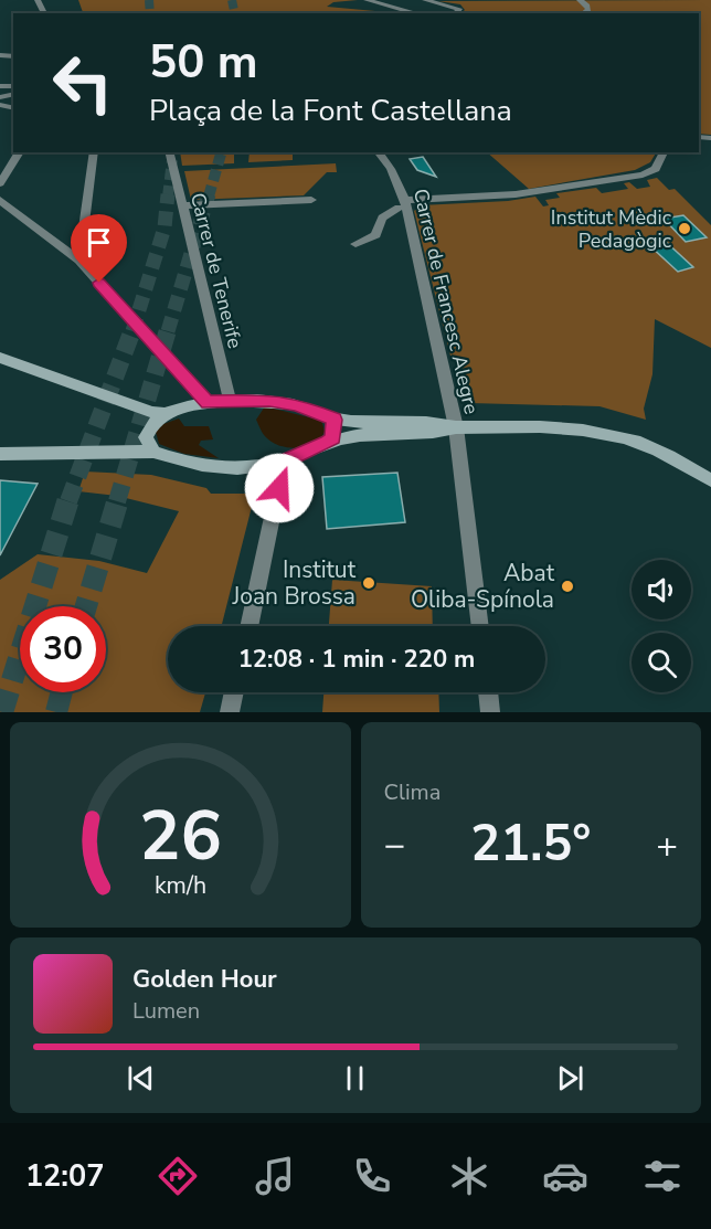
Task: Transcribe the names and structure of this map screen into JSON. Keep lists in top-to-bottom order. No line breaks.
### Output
{"streets":{"street":["Carrer de Tenerife","Carrer de Francesc Alegre"]},"places":["Institut Mèdic Pedagògic","Institut Joan Brossa","Abat Oliba-Spínola"],"page":{"turn":["50 m","Plaça de la Font Castellana"],"limit":"30","trip":"12:08 · 1 min · 220 m","tile":"Clima","heat":["−","21.5°","+"],"song":["Golden Hour","Lumen"],"tabs":"12:07","gauge":["26","km/h"]}}
